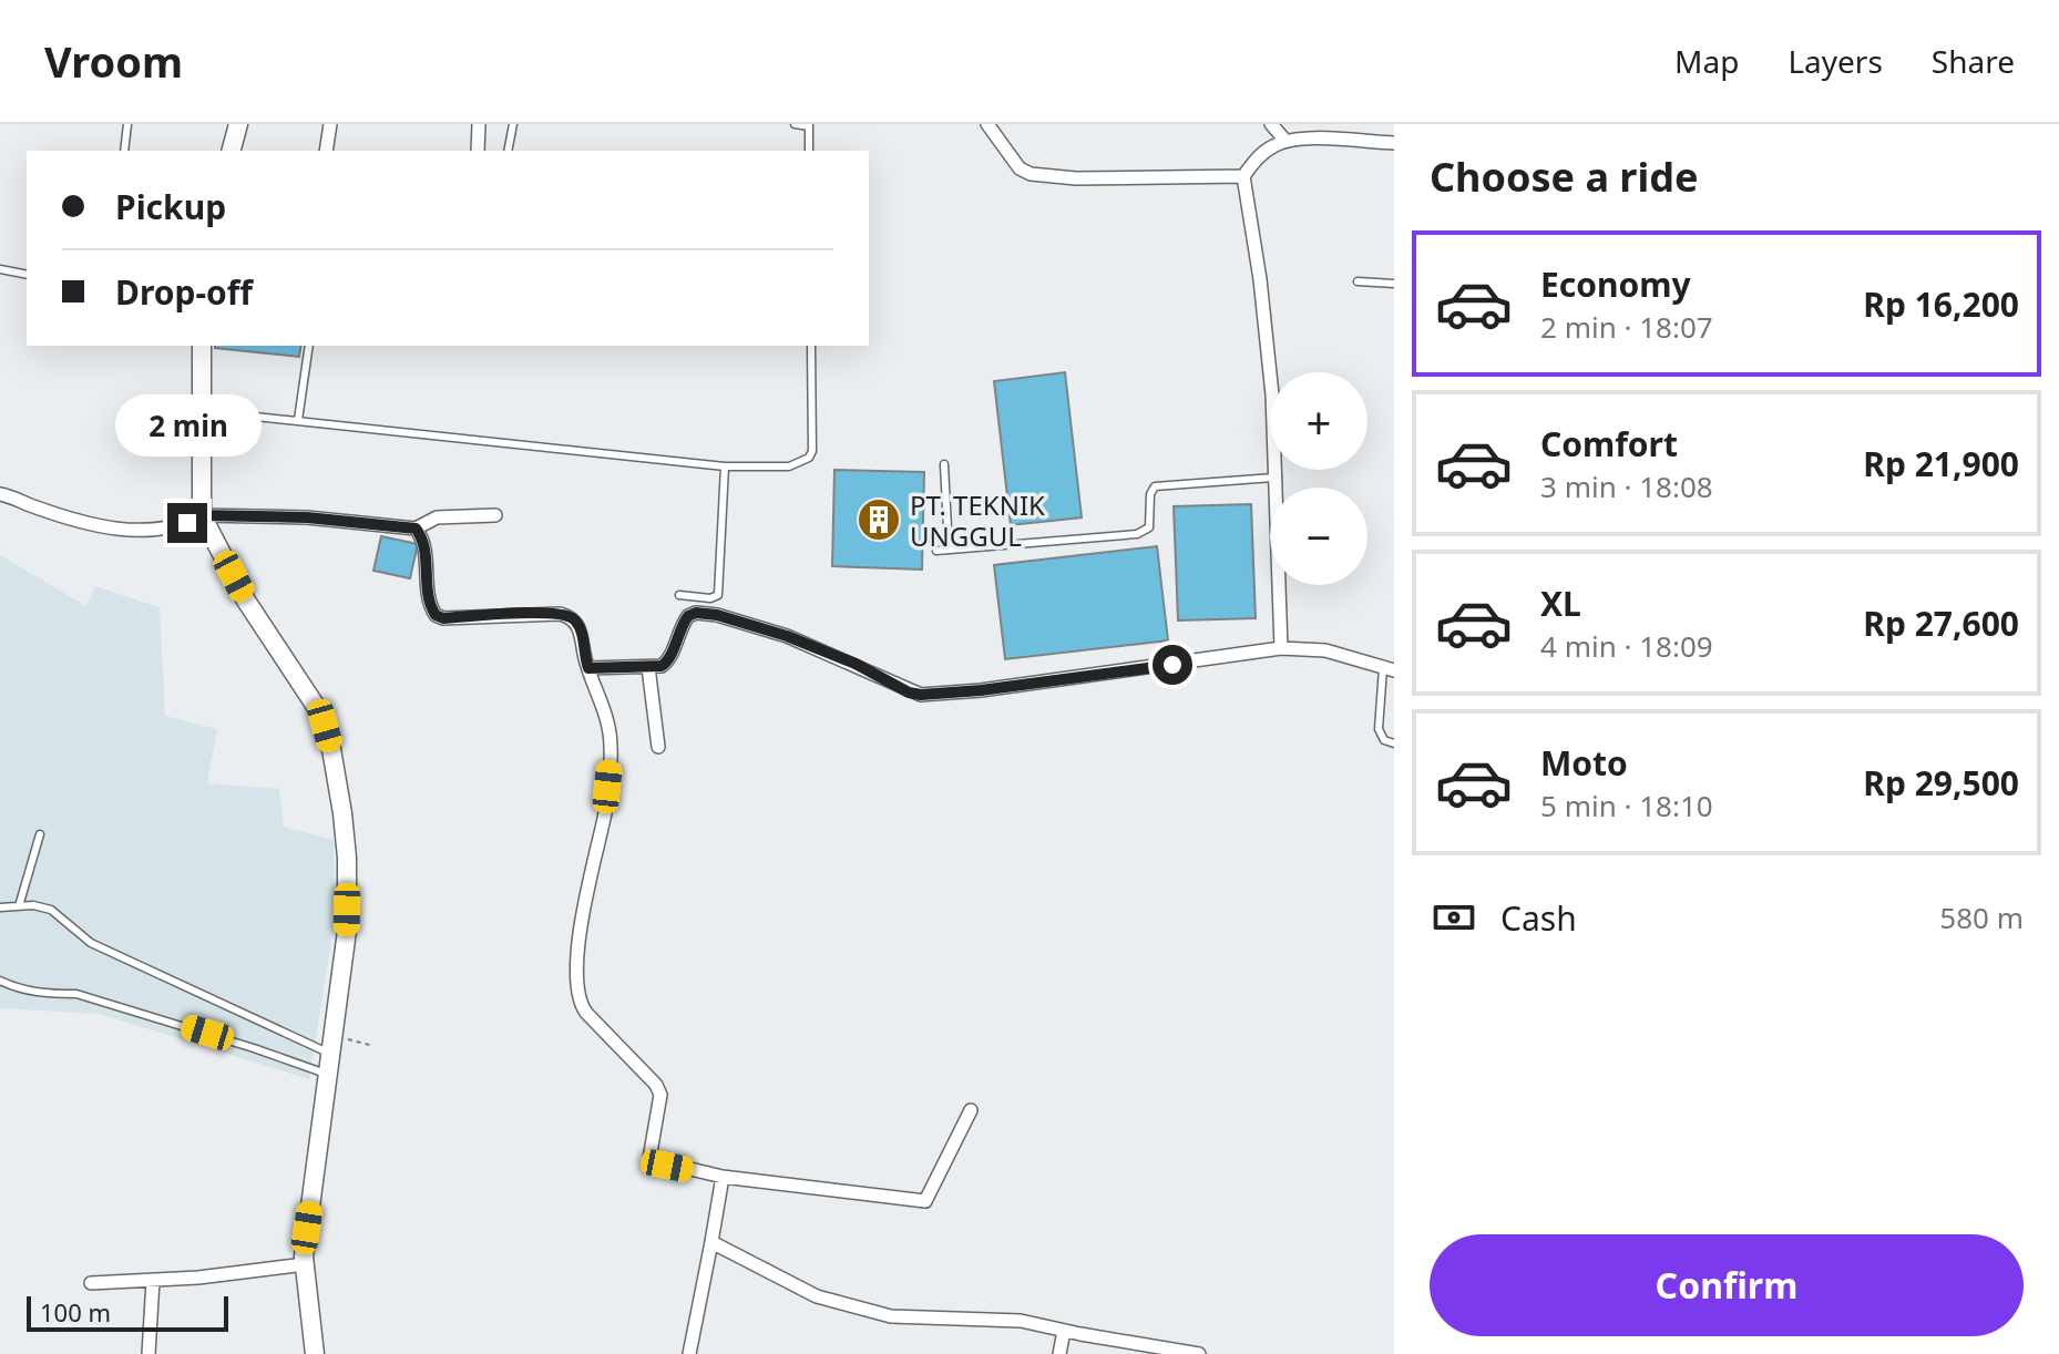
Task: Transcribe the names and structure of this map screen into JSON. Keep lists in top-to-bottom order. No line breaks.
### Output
{"places":{"building":["PT. TEKNIK UNGGUL"]},"scale_bar":"100 m","page":{"header":"Vroom","nav":["Map","Layers","Share"],"heading":"Choose a ride","banner":["Pickup","Drop-off"],"list":[{"name":"Economy","note":"2 min · 18:07","value":"Rp 16,200"},{"name":"Comfort","note":"3 min · 18:08","value":"Rp 21,900"},{"name":"XL","note":"4 min · 18:09","value":"Rp 27,600"},{"name":"Moto","note":"5 min · 18:10","value":"Rp 29,500"}],"map_buttons":["+","−"],"bubble":"2 min","pay":["Cash","580 m"],"buttons":"Confirm","scale":"100 m"}}
